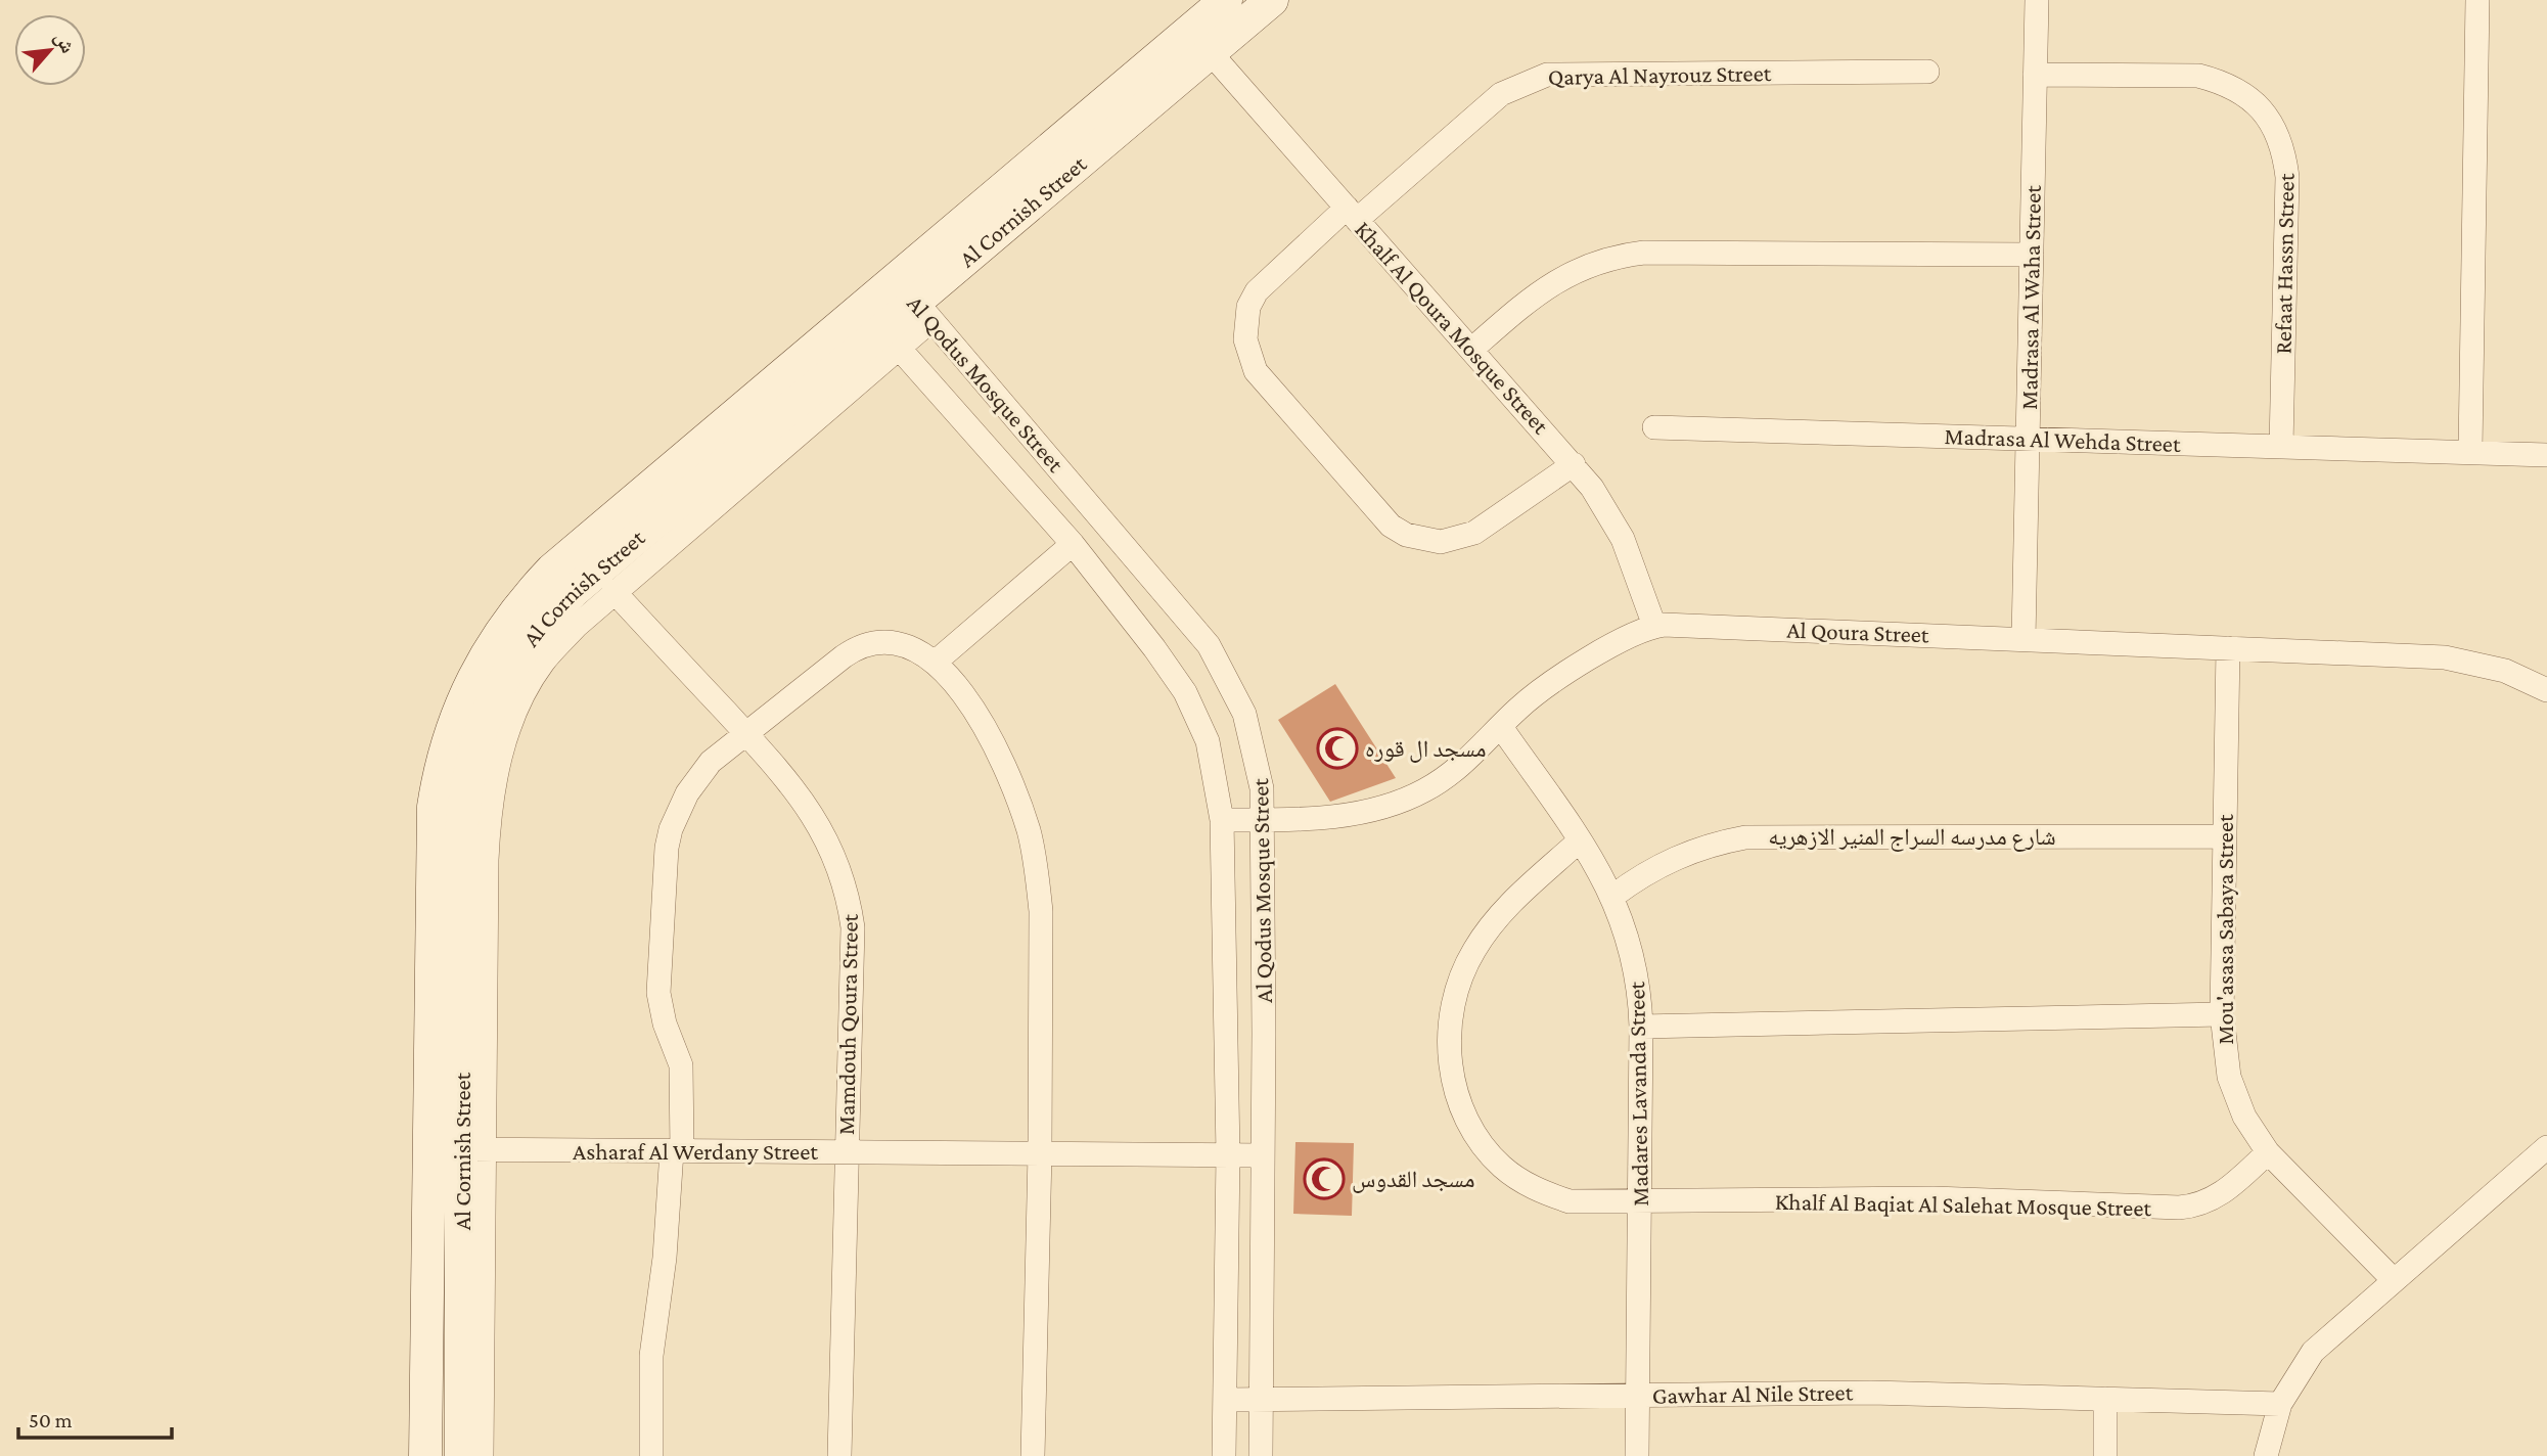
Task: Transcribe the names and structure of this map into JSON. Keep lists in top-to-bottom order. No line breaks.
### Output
{"streets":{"street":["Qarya Al Nayrouz Street","Al Cornish Street","Refaat Hassn Street","Madrasa Al Waha Street","Khalf Al Qoura Mosque Street","Al Qodus Mosque Street","Madrasa Al Wehda Street","Al Qoura Street","شارع مدرسه السراج المنير الازهريه","Mou'asasa Sabaya Street","Mamdouh Qoura Street","Madares Lavanda Street","Asharaf Al Werdany Street","Khalf Al Baqiat Al Salehat Mosque Street","Gawhar Al Nile Street"]},"crossings":[["Qarya Al Nayrouz Street","Khalf Al Qoura Mosque Street"],["Al Cornish Street","Khalf Al Qoura Mosque Street"],["Al Cornish Street","Al Qodus Mosque Street"],["Al Cornish Street","Asharaf Al Werdany Street"],["Refaat Hassn Street","Madrasa Al Waha Street"],["Refaat Hassn Street","Madrasa Al Wehda Street"],["Madrasa Al Waha Street","Madrasa Al Wehda Street"],["Madrasa Al Waha Street","Al Qoura Street"],["Khalf Al Qoura Mosque Street","Al Qoura Street"],["Al Qodus Mosque Street","Al Qoura Street"],["Al Qodus Mosque Street","Asharaf Al Werdany Street"],["Al Qodus Mosque Street","Gawhar Al Nile Street"],["Al Qoura Street","Mou'asasa Sabaya Street"],["Al Qoura Street","Madares Lavanda Street"],["شارع مدرسه السراج المنير الازهريه","Mou'asasa Sabaya Street"],["شارع مدرسه السراج المنير الازهريه","Madares Lavanda Street"],["Mou'asasa Sabaya Street","Khalf Al Baqiat Al Salehat Mosque Street"],["Mamdouh Qoura Street","Asharaf Al Werdany Street"],["Madares Lavanda Street","Khalf Al Baqiat Al Salehat Mosque Street"],["Madares Lavanda Street","Gawhar Al Nile Street"]],"places":{"mosque":["مسجد ال قوره","مسجد القدوس"]},"scale_bar":"50 m","north":"top right"}
